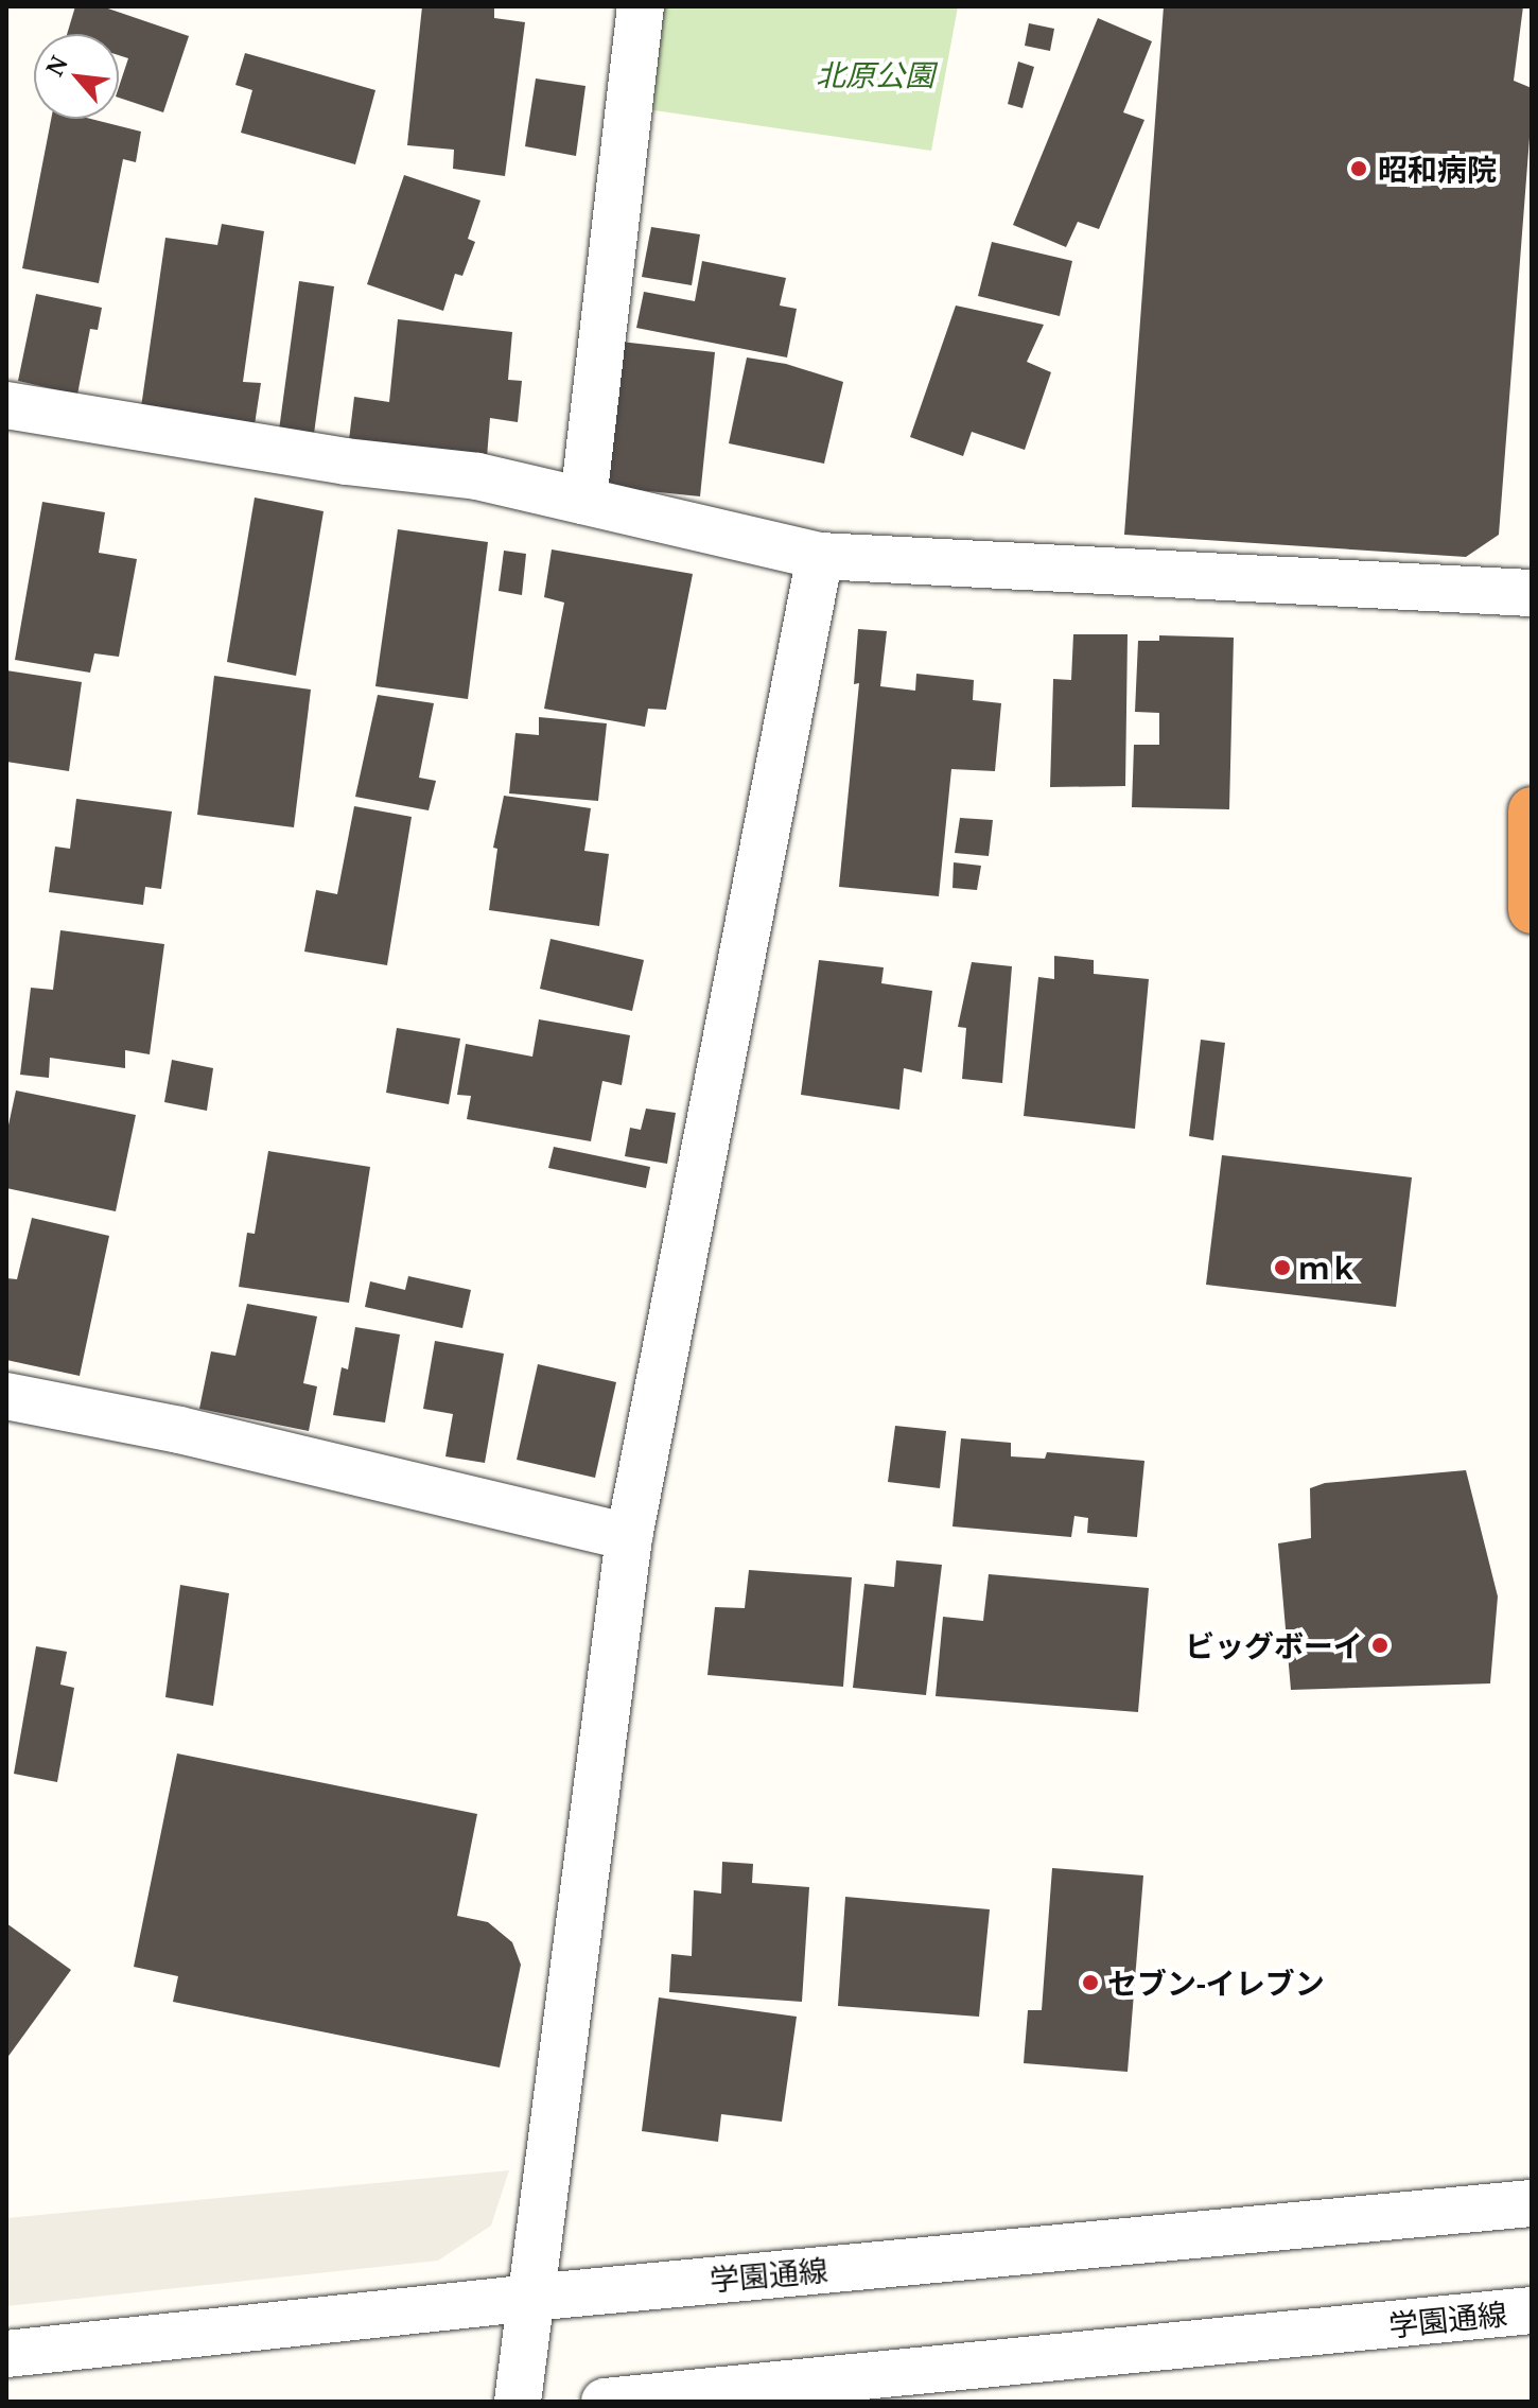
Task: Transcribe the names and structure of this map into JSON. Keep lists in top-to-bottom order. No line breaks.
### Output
{"streets":{"street":["学園通線"]},"parks":["北原公園"],"places":["昭和病院","ｍｋ","ビッグボーイ","セブン-イレブン"],"north":"top left"}
